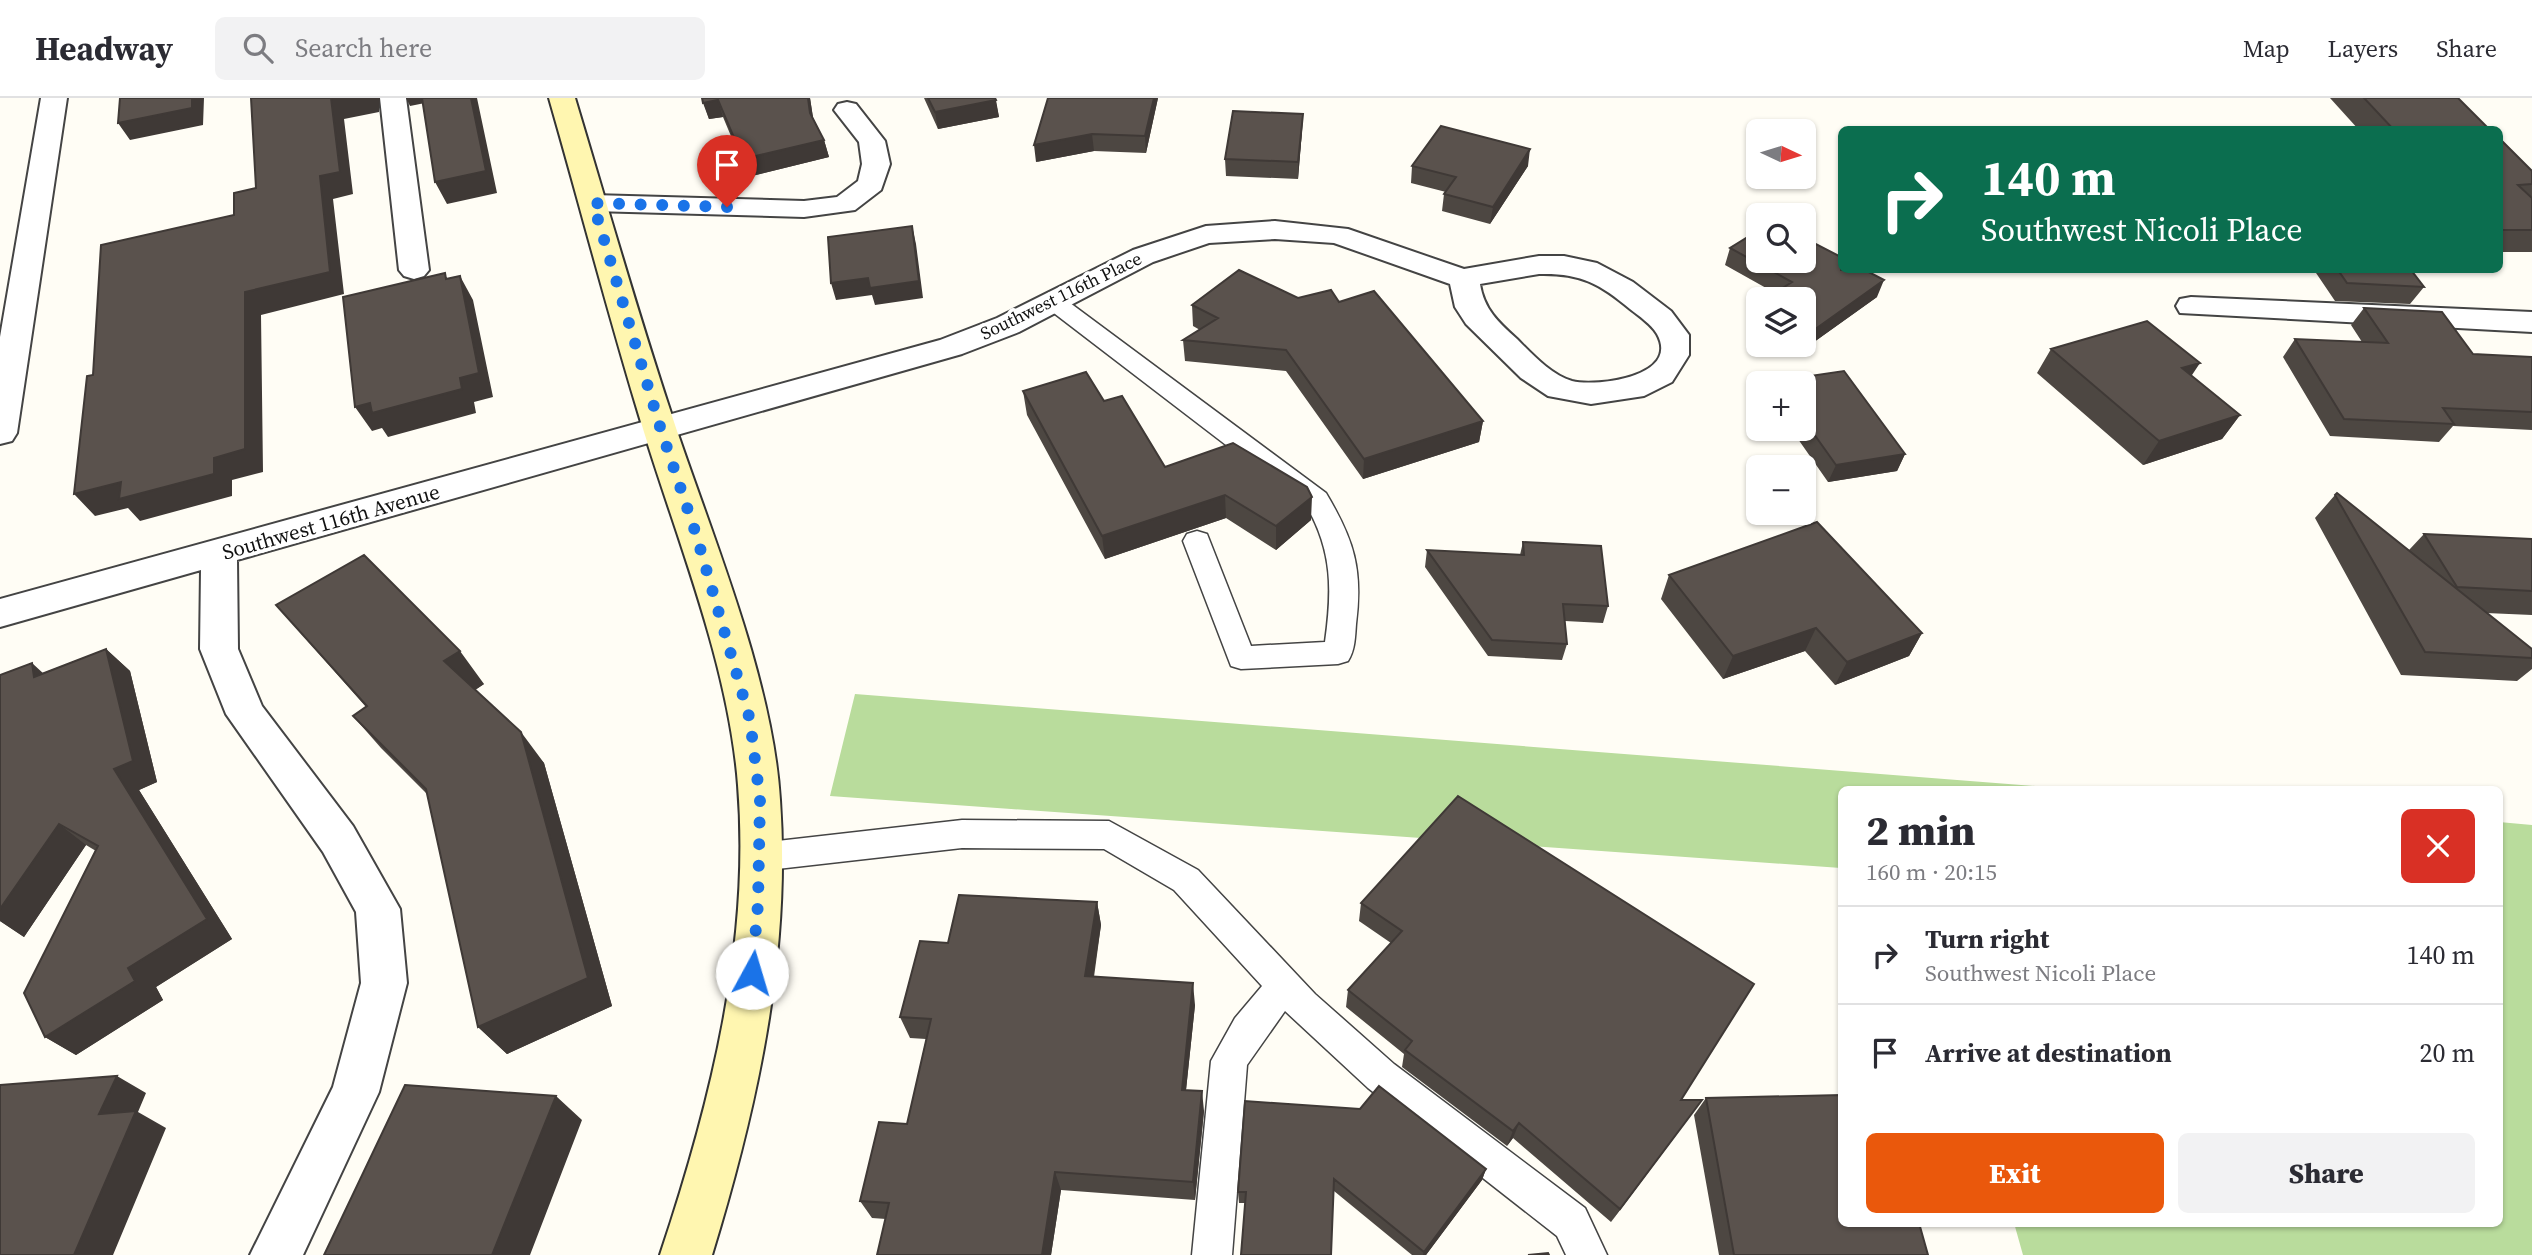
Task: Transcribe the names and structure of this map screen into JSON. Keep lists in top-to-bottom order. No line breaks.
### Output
{"streets":{"street":["Southwest 116th Place","Southwest 116th Avenue"]},"crossings":[["Southwest 116th Place","Southwest 116th Avenue"]],"north":"right","page":{"header":"Headway","search":"Search here","nav":["Map","Layers","Share"],"map_buttons":["+","−"],"turn":["140 m","Southwest Nicoli Place"],"heading":["2 min","160 m · 20:15"],"list":[{"name":"Turn right","note":"Southwest Nicoli Place","value":"140 m"},{"name":"Arrive at destination","value":"20 m"}],"buttons":["Exit","Share"]}}
